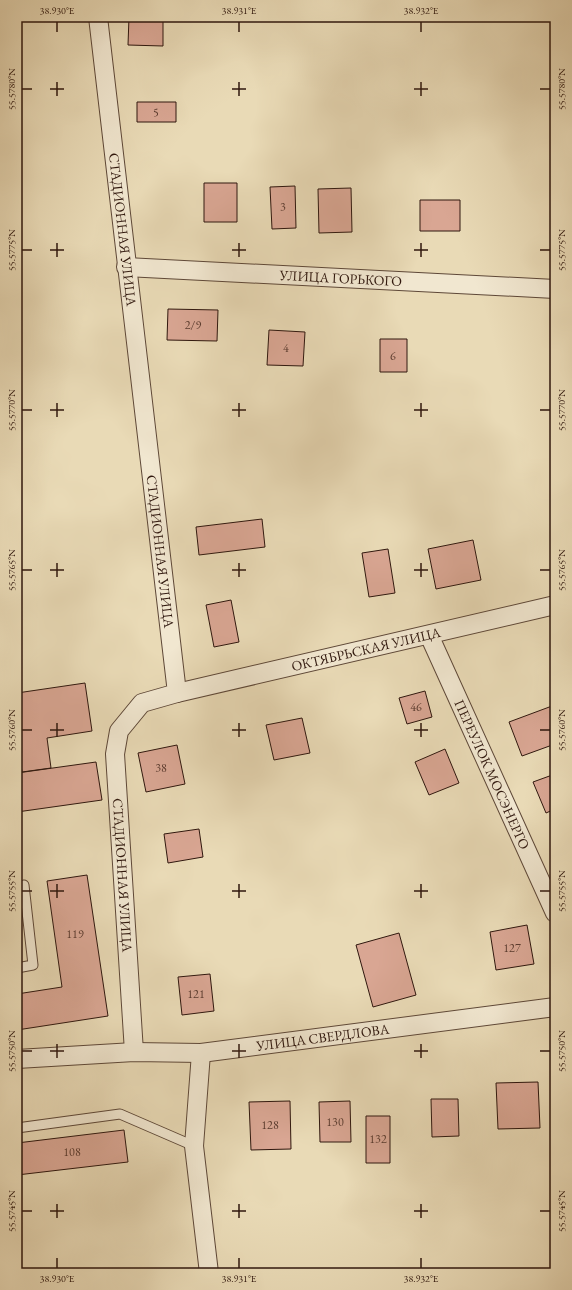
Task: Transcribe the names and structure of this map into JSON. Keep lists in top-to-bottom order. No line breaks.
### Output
{"streets":{"street":["СТАДИОННАЯ УЛИЦА","УЛИЦА ГОРЬКОГО","ОКТЯБРЬСКАЯ УЛИЦА","ПЕРЕУЛОК МОСЭНЕРГО","УЛИЦА СВЕРДЛОВА"]},"crossings":[["СТАДИОННАЯ УЛИЦА","УЛИЦА ГОРЬКОГО"],["СТАДИОННАЯ УЛИЦА","ОКТЯБРЬСКАЯ УЛИЦА"],["СТАДИОННАЯ УЛИЦА","УЛИЦА СВЕРДЛОВА"],["ОКТЯБРЬСКАЯ УЛИЦА","ПЕРЕУЛОК МОСЭНЕРГО"]],"house_numbers":["5","3","2/9","4","6","46","38","119","127","121","130","128","132","108"],"coordinates":["38.930°E","38.931°E","38.932°E","55.5780°N","55.5775°N","55.5770°N","55.5765°N","55.5760°N","55.5755°N","55.5750°N","55.5745°N"]}
